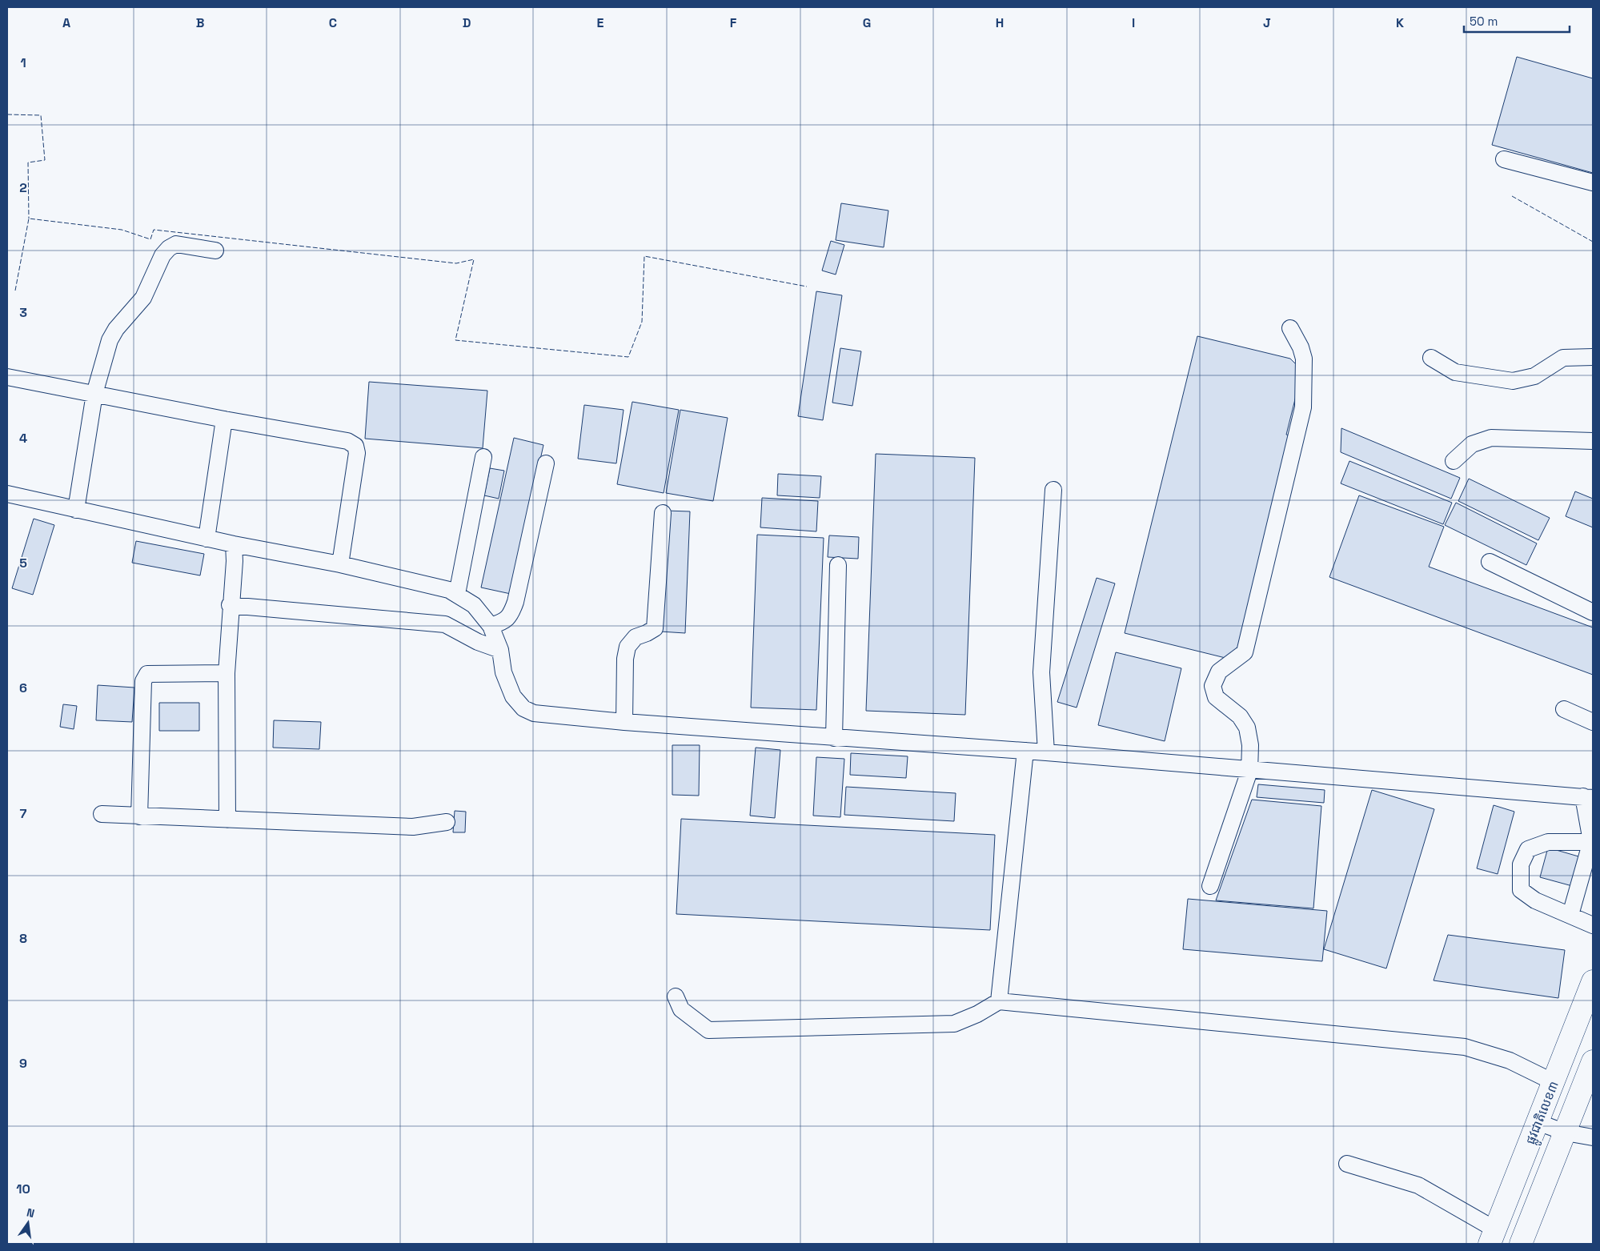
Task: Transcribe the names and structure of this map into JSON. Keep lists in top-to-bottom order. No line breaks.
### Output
{"streets":{"highway":["ផ្លូវជាតិលេខ៣"]},"scale_bar":"50 m","north":"top","grid":{"columns":["A","B","C","D","E","F","G","H","I","J","K"],"rows":["1","2","3","4","5","6","7","8","9","10"]}}
